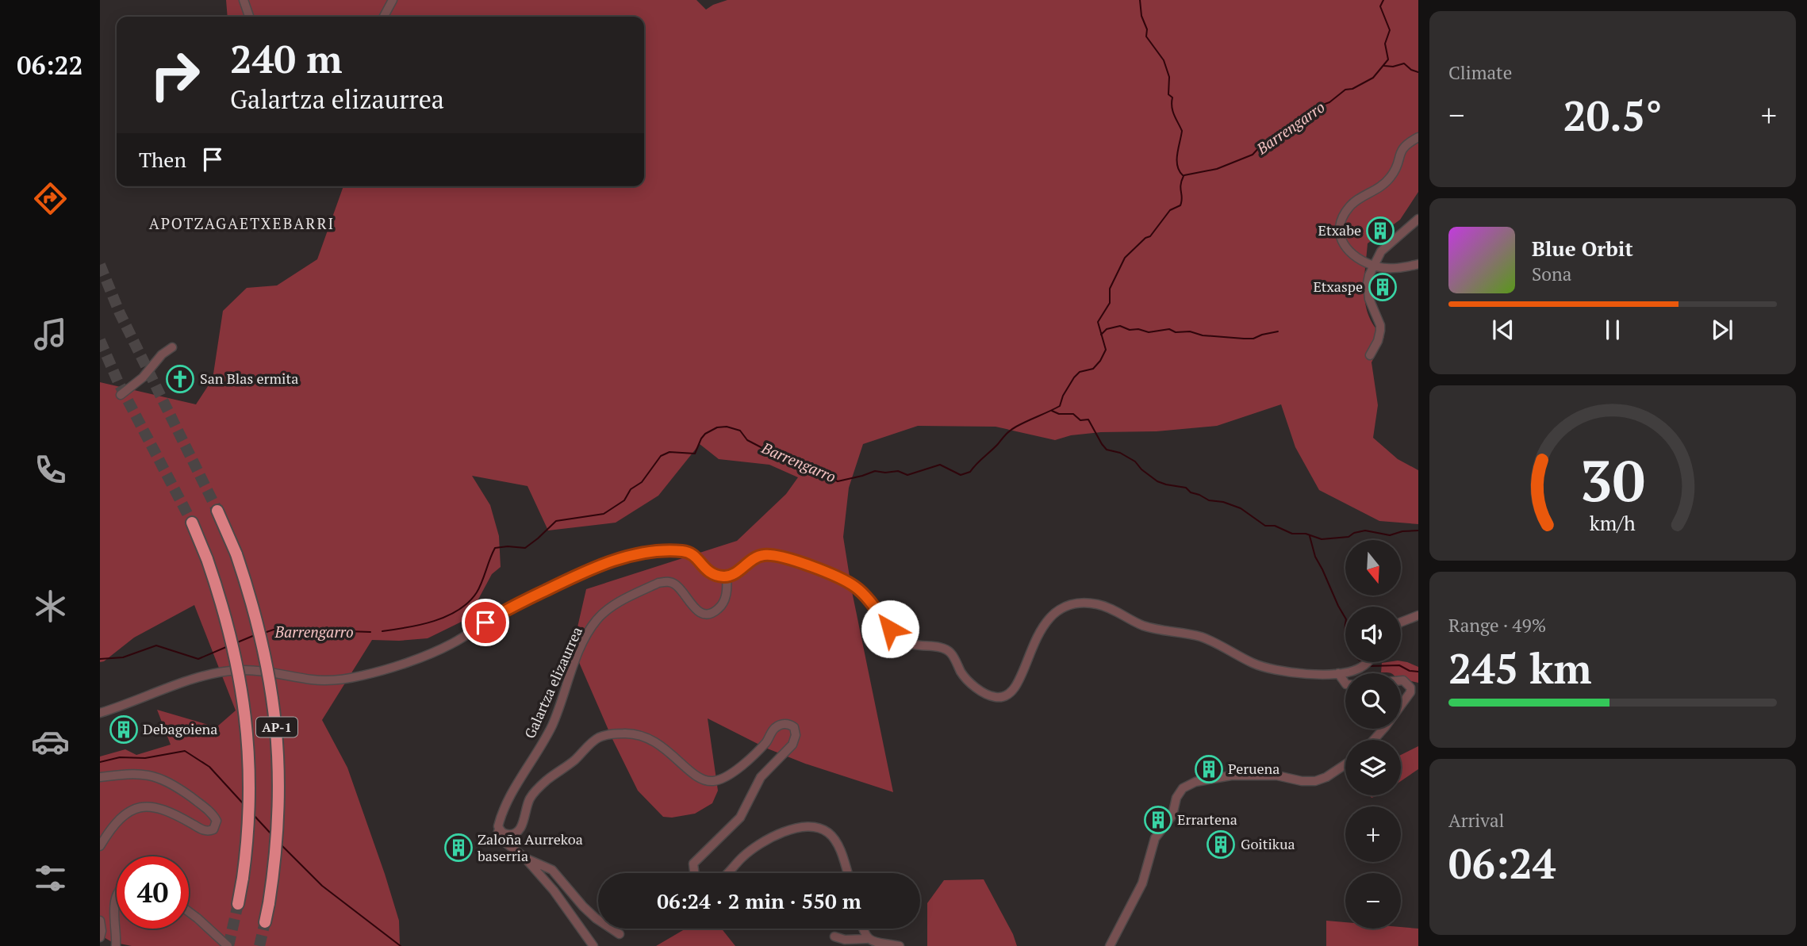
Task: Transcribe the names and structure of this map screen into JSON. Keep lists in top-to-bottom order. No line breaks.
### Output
{"streets":{"highway":["AP-1"],"street":["Galartza elizaurrea"]},"districts":["APOTZAGAETXEBARRI"],"water":["Barrengarro"],"places":{"building":["Etxabe","Etxaspe","Debagoiena","Peruena","Errartena","Goitikua","Zaloña Aurrekoa baserria"],"church":["San Blas ermita"]},"north":"bottom","page":{"tabs":"06:22","tile":["Climate",["Range · 49%","245 km"],["Arrival","06:24"]],"turn":["240 m","Galartza elizaurrea"],"heat":["−","20.5°","+"],"then":"Then","song":["Blue Orbit","Sona"],"map_buttons":["+","−"],"limit":"40","trip":"06:24 · 2 min · 550 m","gauge":["30","km/h"]}}
